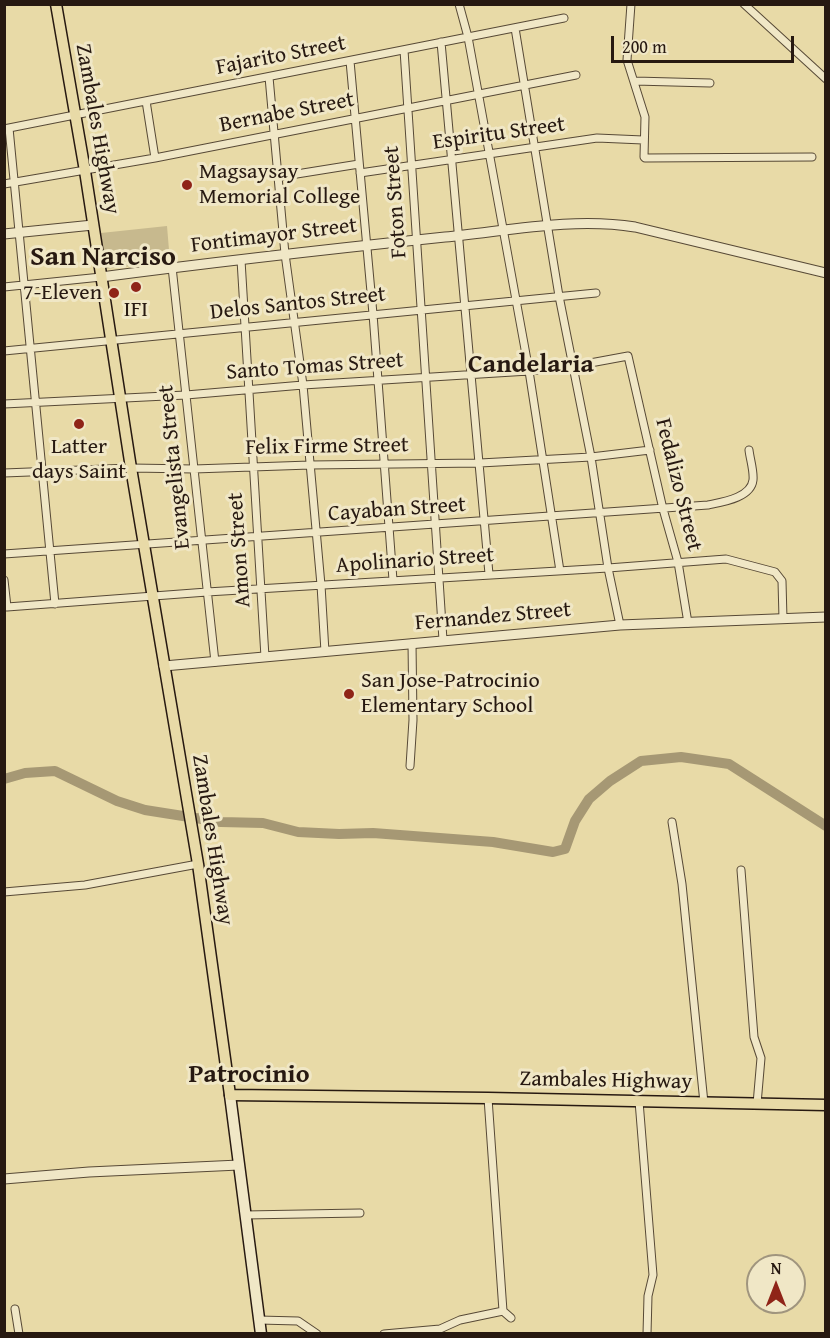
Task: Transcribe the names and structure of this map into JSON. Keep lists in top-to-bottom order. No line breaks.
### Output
{"streets":{"main road":["Zambales Highway"],"street":["Fajarito Street","Bernabe Street","Espiritu Street","Foton Street","Fontimayor Street","Delos Santos Street","Santo Tomas Street","Felix Firme Street","Evangelista Street","Fedalizo Street","Cayaban Street","Amon Street","Apolinario Street","Fernandez Street"]},"crossings":[["Fajarito Street","Zambales Highway"],["Fajarito Street","Foton Street"],["Bernabe Street","Zambales Highway"],["Bernabe Street","Foton Street"],["Zambales Highway","Fontimayor Street"],["Zambales Highway","Delos Santos Street"],["Zambales Highway","Santo Tomas Street"],["Zambales Highway","Felix Firme Street"],["Zambales Highway","Cayaban Street"],["Zambales Highway","Apolinario Street"],["Zambales Highway","Fernandez Street"],["Espiritu Street","Foton Street"],["Foton Street","Fontimayor Street"],["Foton Street","Delos Santos Street"],["Foton Street","Santo Tomas Street"],["Foton Street","Felix Firme Street"],["Foton Street","Cayaban Street"],["Foton Street","Apolinario Street"],["Foton Street","Fernandez Street"],["Fontimayor Street","Evangelista Street"],["Fontimayor Street","Amon Street"],["Delos Santos Street","Evangelista Street"],["Delos Santos Street","Amon Street"],["Santo Tomas Street","Evangelista Street"],["Santo Tomas Street","Fedalizo Street"],["Santo Tomas Street","Amon Street"],["Felix Firme Street","Evangelista Street"],["Felix Firme Street","Fedalizo Street"],["Felix Firme Street","Amon Street"],["Evangelista Street","Cayaban Street"],["Evangelista Street","Apolinario Street"],["Evangelista Street","Fernandez Street"],["Fedalizo Street","Cayaban Street"],["Fedalizo Street","Apolinario Street"],["Fedalizo Street","Fernandez Street"],["Cayaban Street","Amon Street"],["Amon Street","Apolinario Street"],["Amon Street","Fernandez Street"],["Apolinario Street","Fernandez Street"]],"districts":["San Narciso","Candelaria","Patrocinio"],"places":["Magsaysay Memorial College","IFI","7-Eleven","Latter days Saint","San Jose-Patrocinio Elementary School"],"scale_bar":"200 m","north":"top"}
